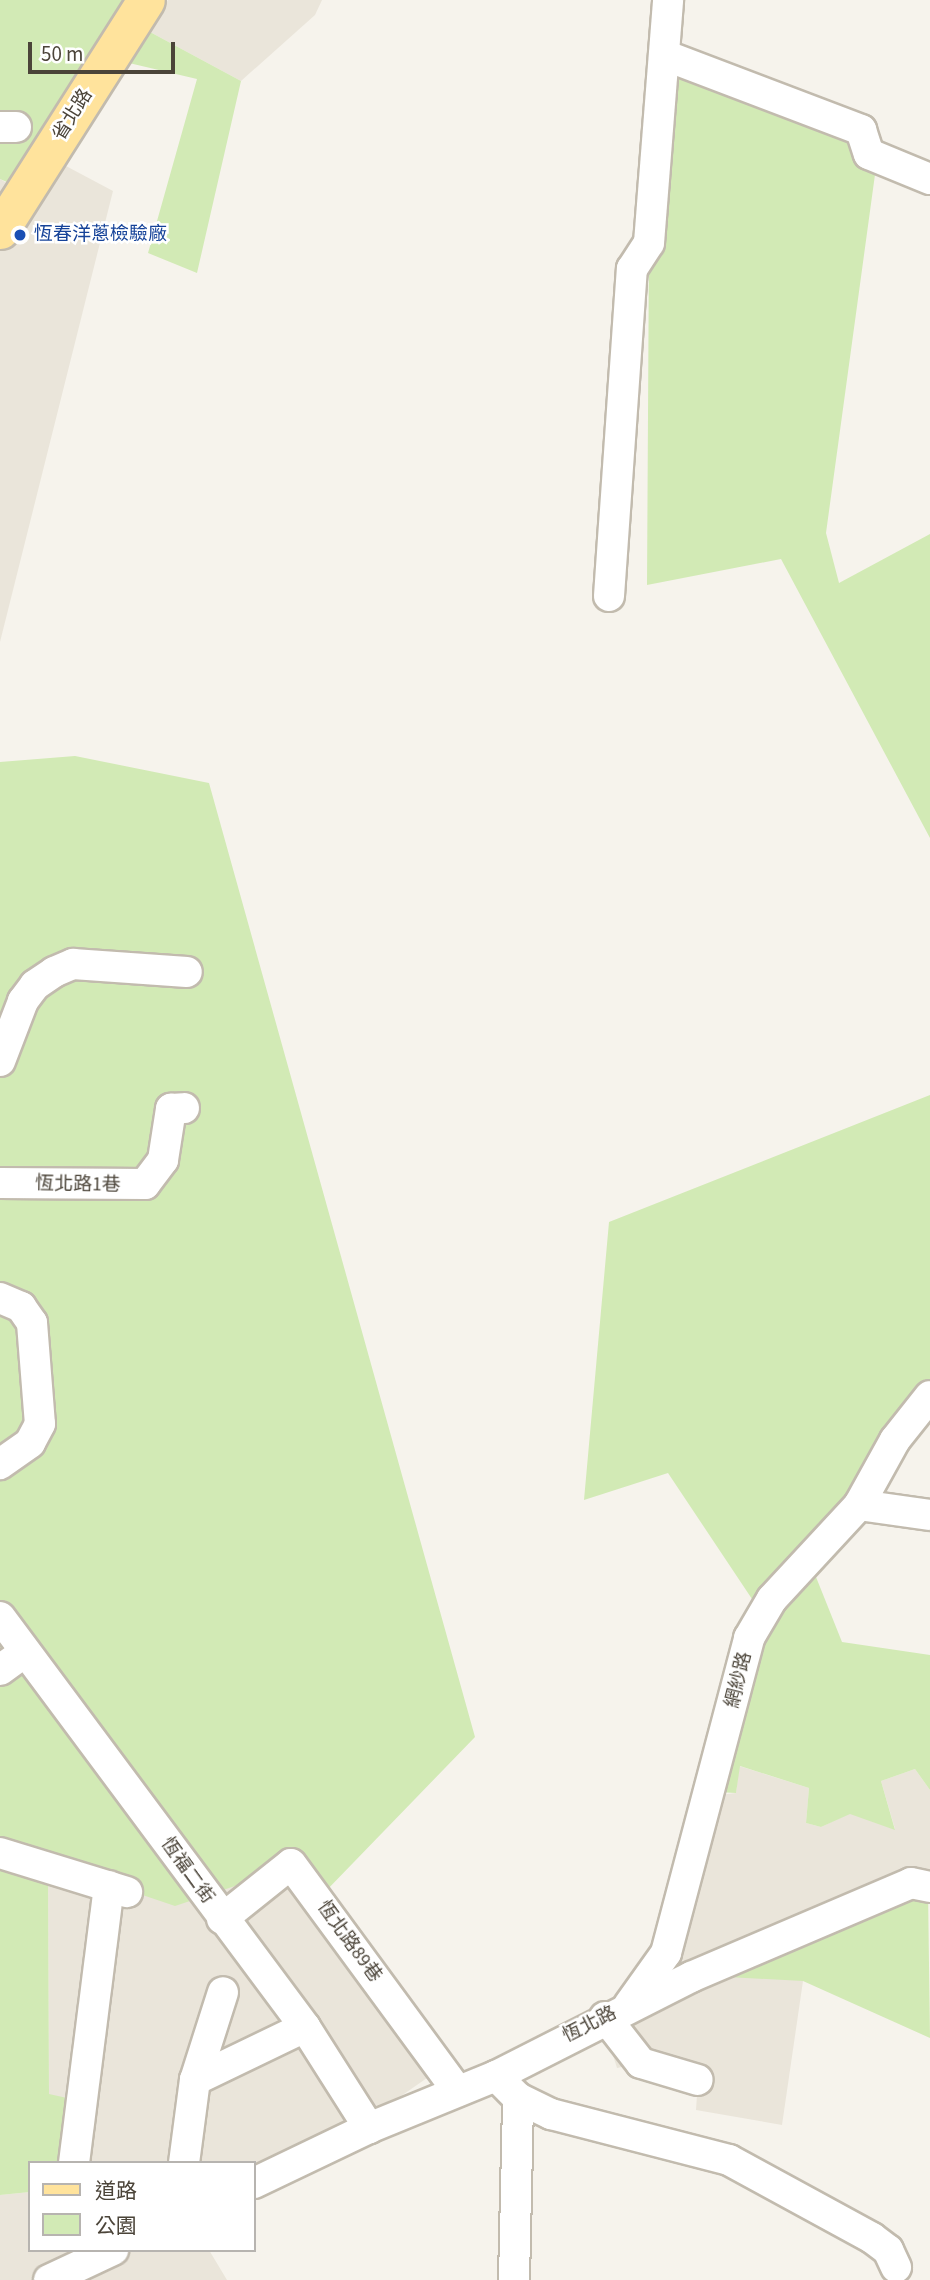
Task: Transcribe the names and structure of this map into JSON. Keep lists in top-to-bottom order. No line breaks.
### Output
{"streets":{"main road":["省北路"],"street":["恆北路1巷","網紗路","恆福二街","恆北路89巷","恆北路"]},"crossings":[["網紗路","恆北路"],["恆福二街","恆北路89巷"],["恆福二街","恆北路"],["恆北路89巷","恆北路"]],"places":["恆春洋蔥檢驗廠"],"legend":["道路","公園"],"scale_bar":"50 m"}
